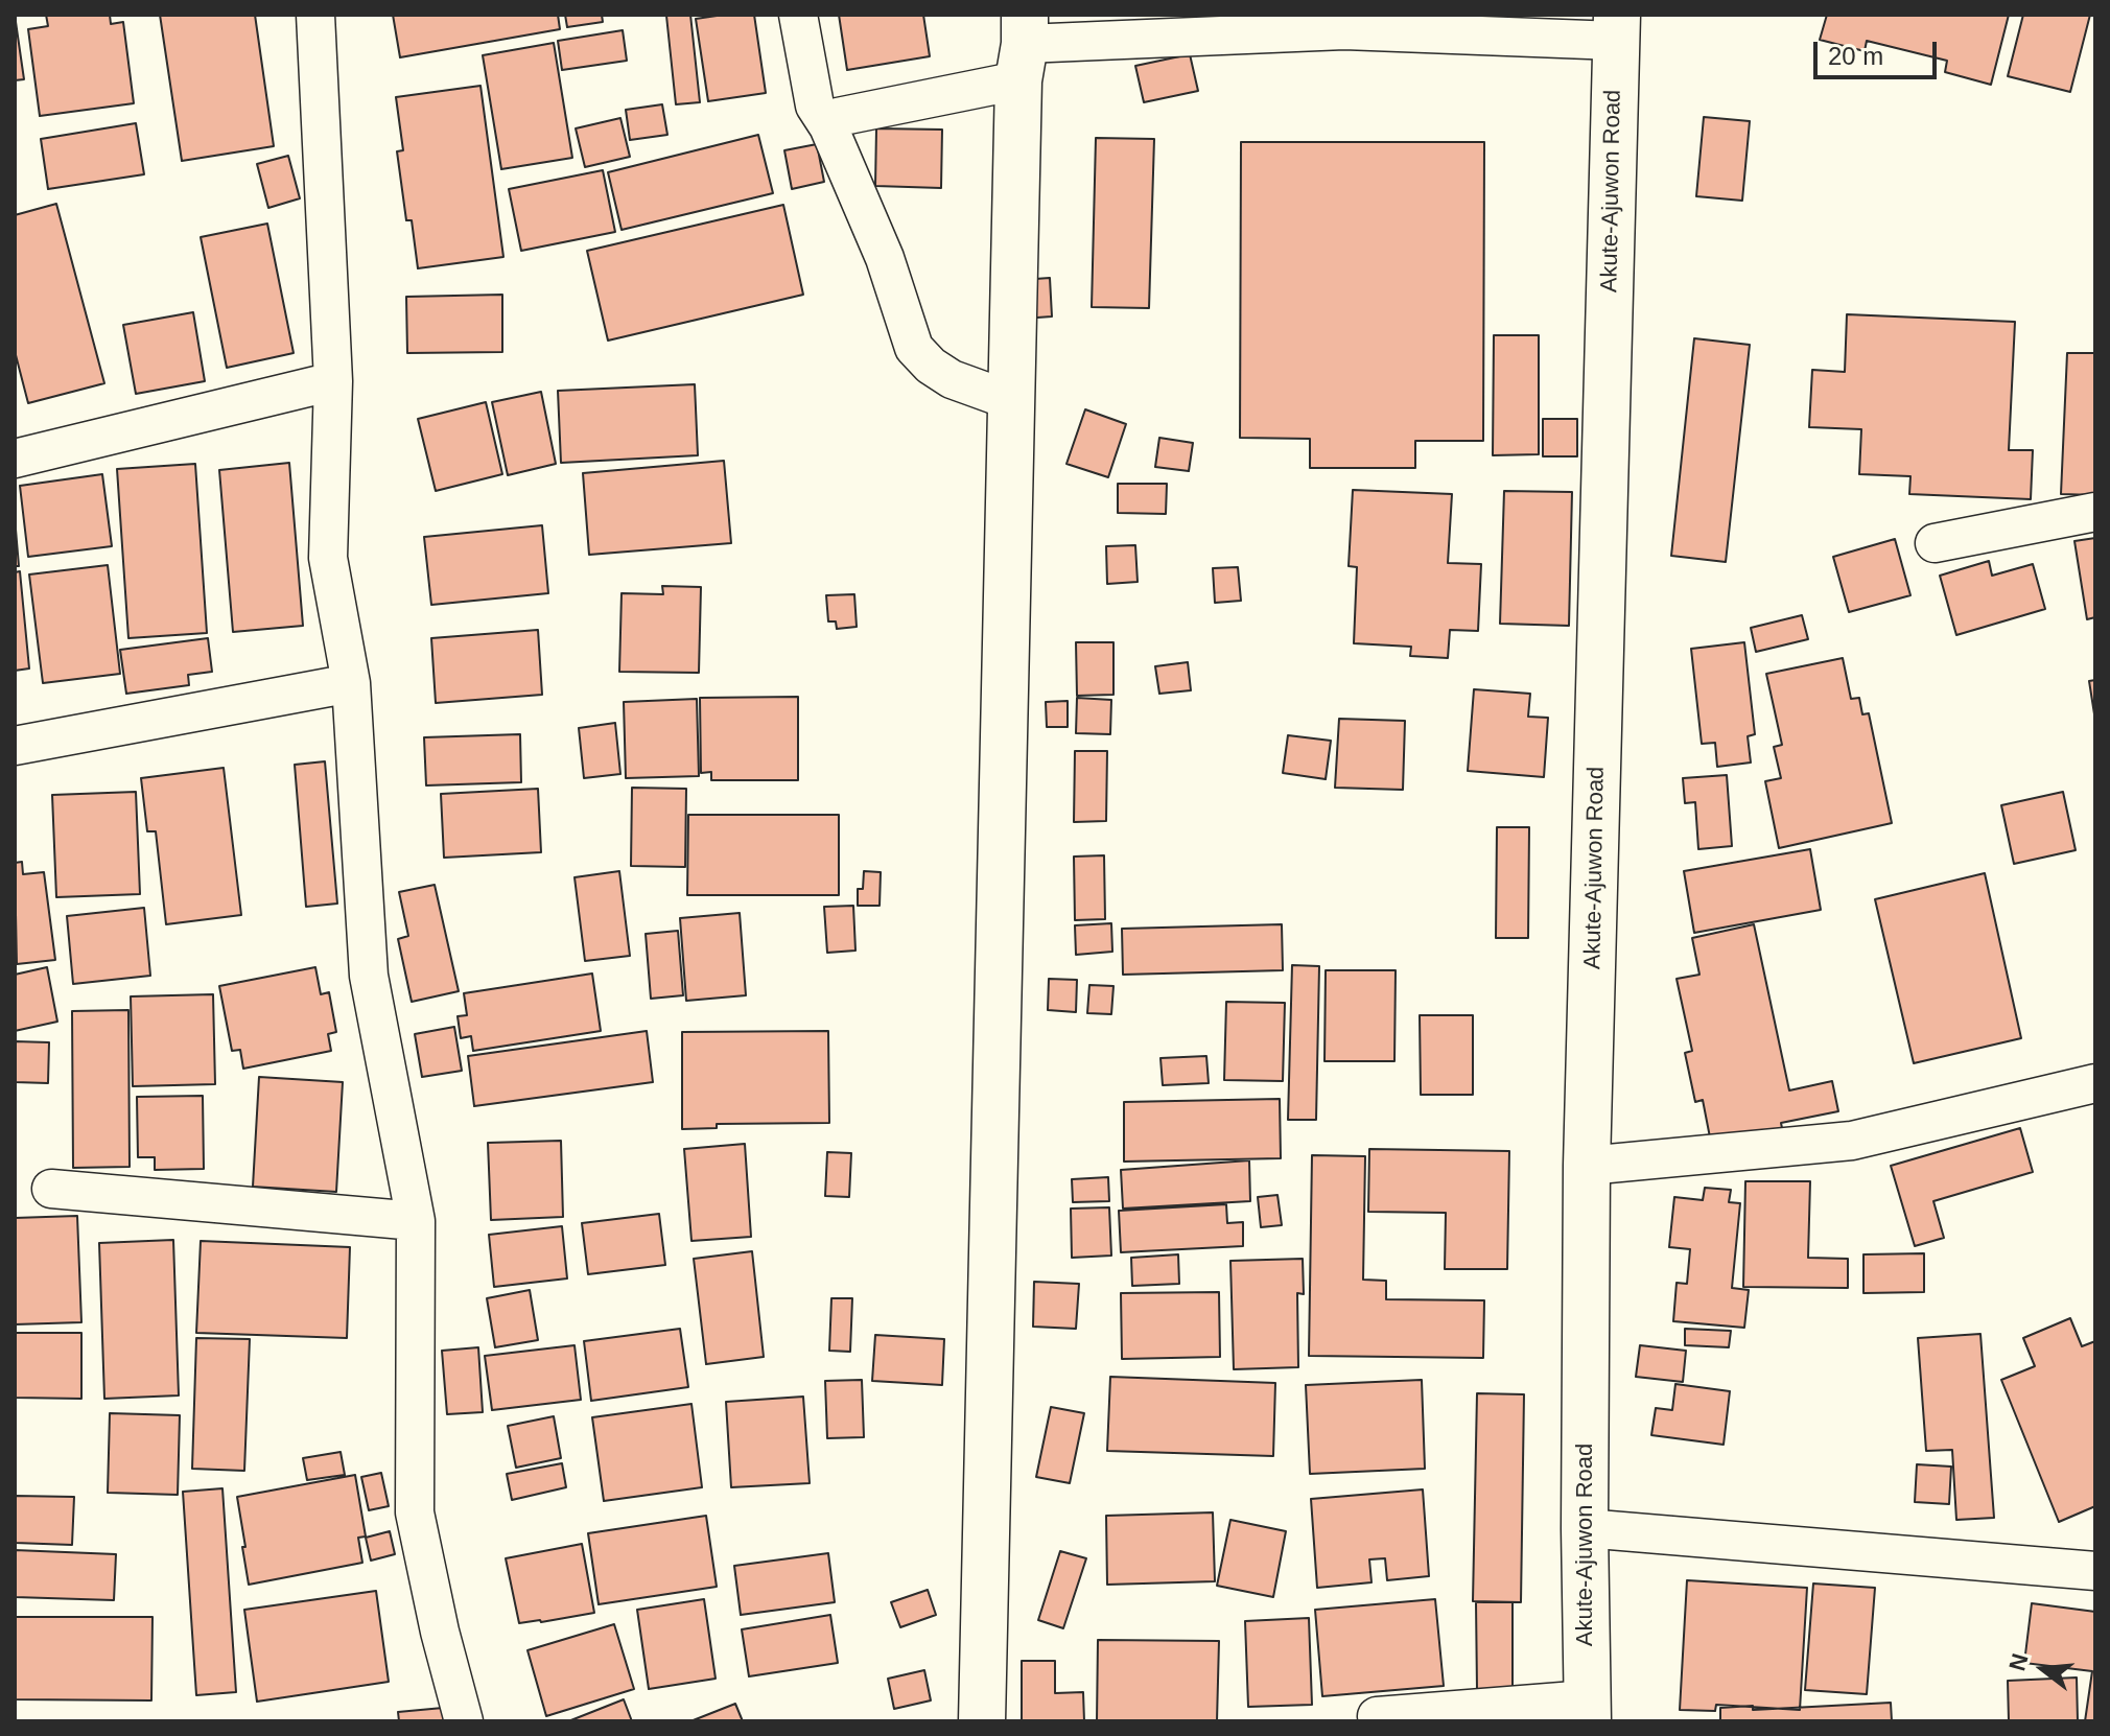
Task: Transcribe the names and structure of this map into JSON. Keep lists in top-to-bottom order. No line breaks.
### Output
{"streets":{"main road":["Akute-Ajuwon Road"]},"scale_bar":"20 m","north":"left"}
